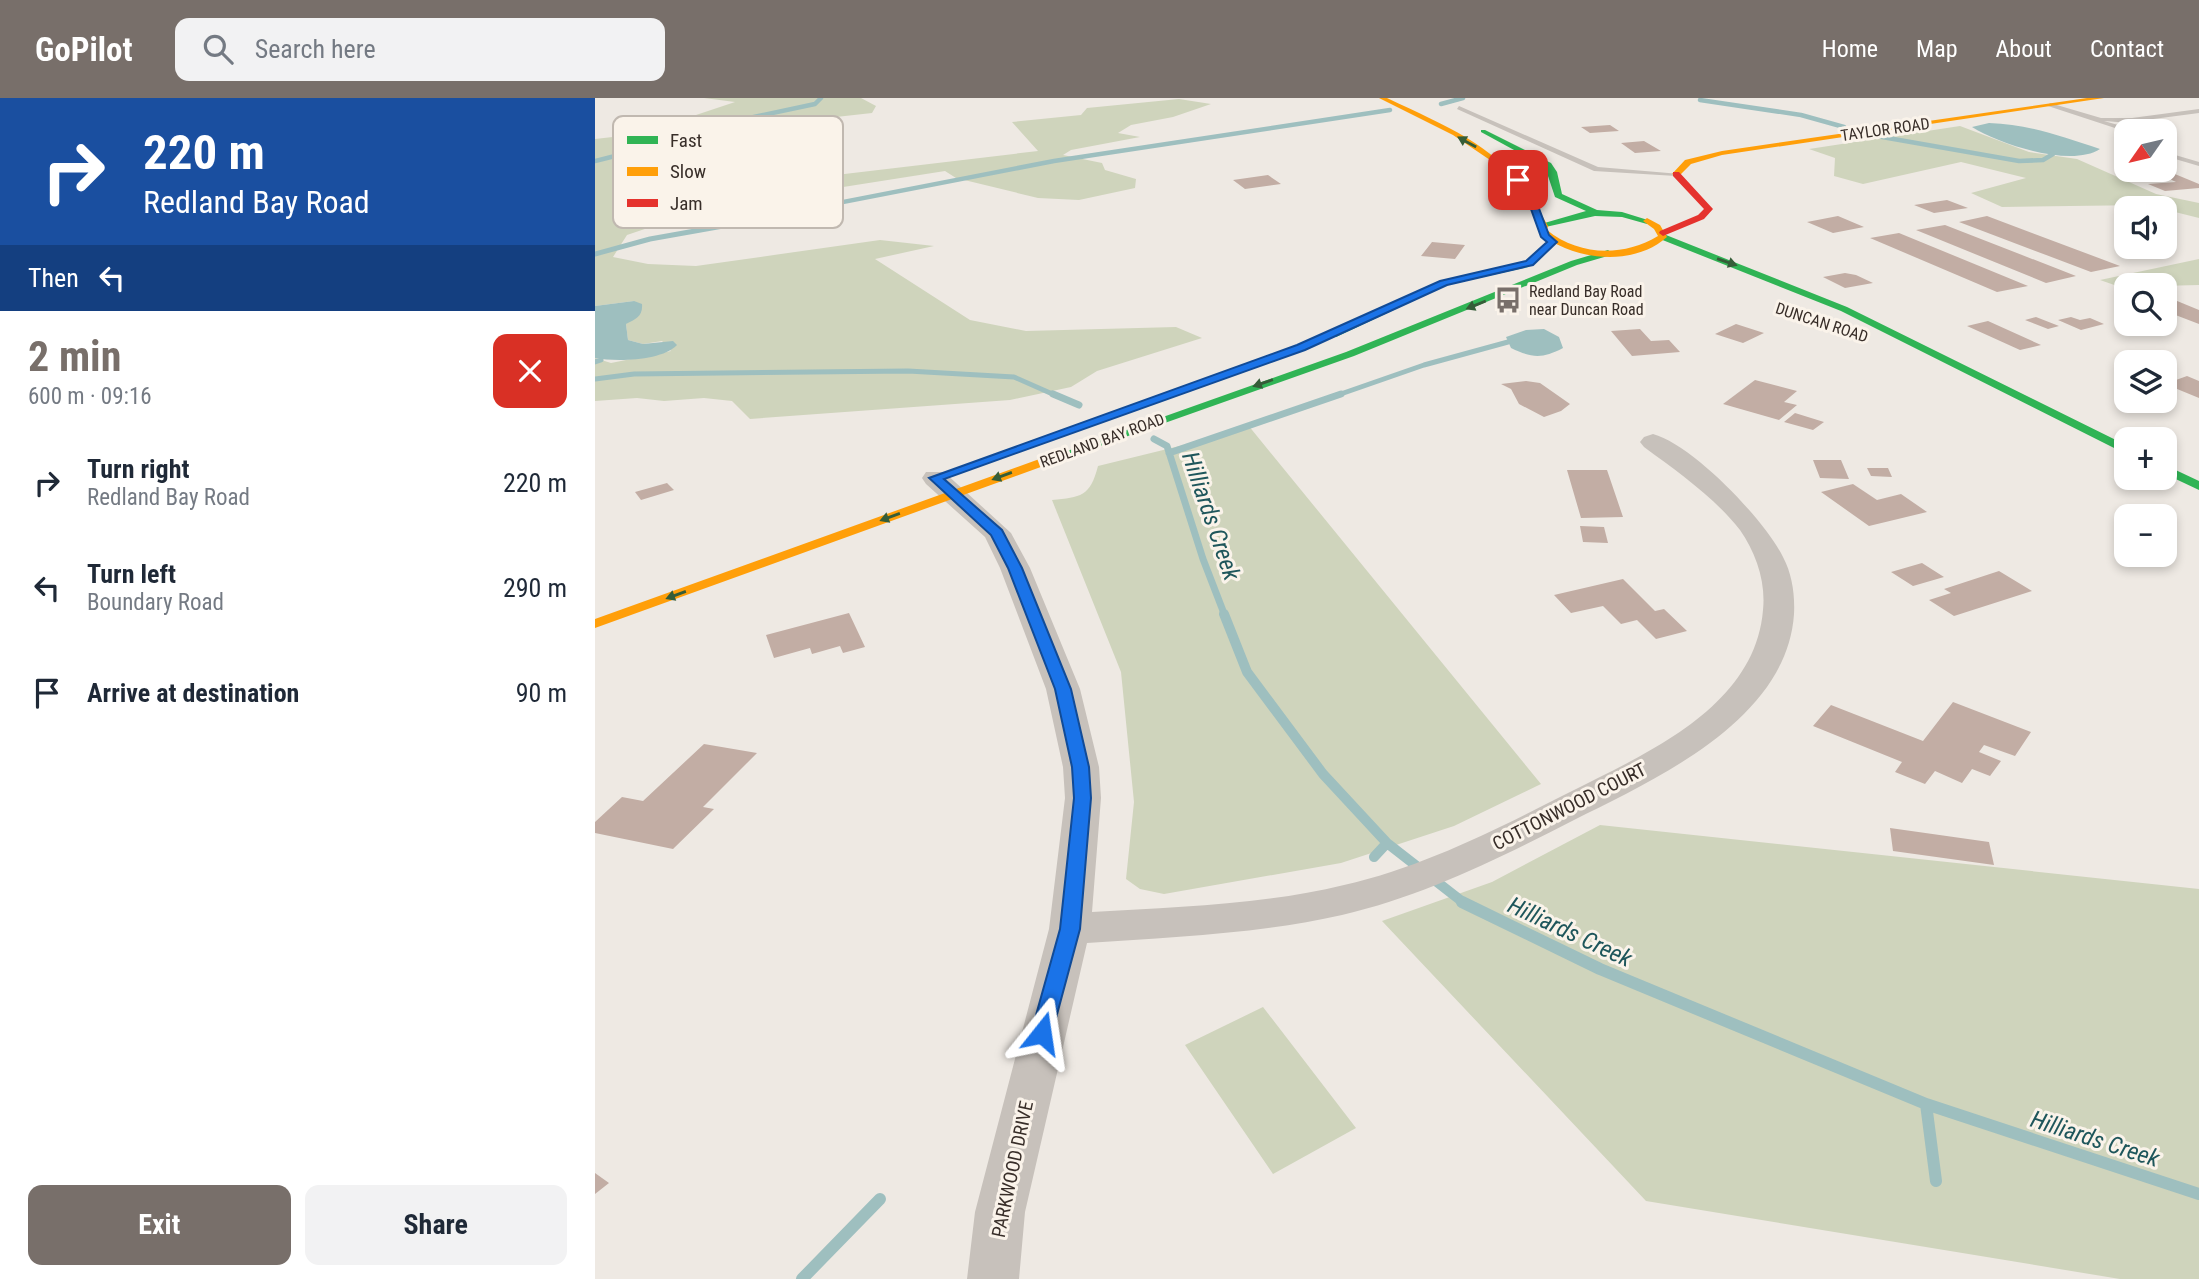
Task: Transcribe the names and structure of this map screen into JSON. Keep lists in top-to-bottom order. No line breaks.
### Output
{"streets":{"main road":["TAYLOR ROAD","DUNCAN ROAD","REDLAND BAY ROAD"],"street":["COTTONWOOD COURT","PARKWOOD DRIVE"]},"crossings":[["REDLAND BAY ROAD","PARKWOOD DRIVE"],["COTTONWOOD COURT","PARKWOOD DRIVE"]],"water":["Hilliards Creek"],"places":{"bus stop":["Redland Bay Road near Duncan Road"]},"legend":["Fast","Slow","Jam"],"north":"bottom left","page":{"header":"GoPilot","search":"Search here","nav":["Home","Map","About","Contact"],"turn":["220 m","Redland Bay Road"],"map_buttons":["+","−"],"then":"Then","heading":["2 min","600 m · 09:16"],"list":[{"name":"Turn right","note":"Redland Bay Road","value":"220 m"},{"name":"Turn left","note":"Boundary Road","value":"290 m"},{"name":"Arrive at destination","value":"90 m"}],"buttons":["Exit","Share"]}}
